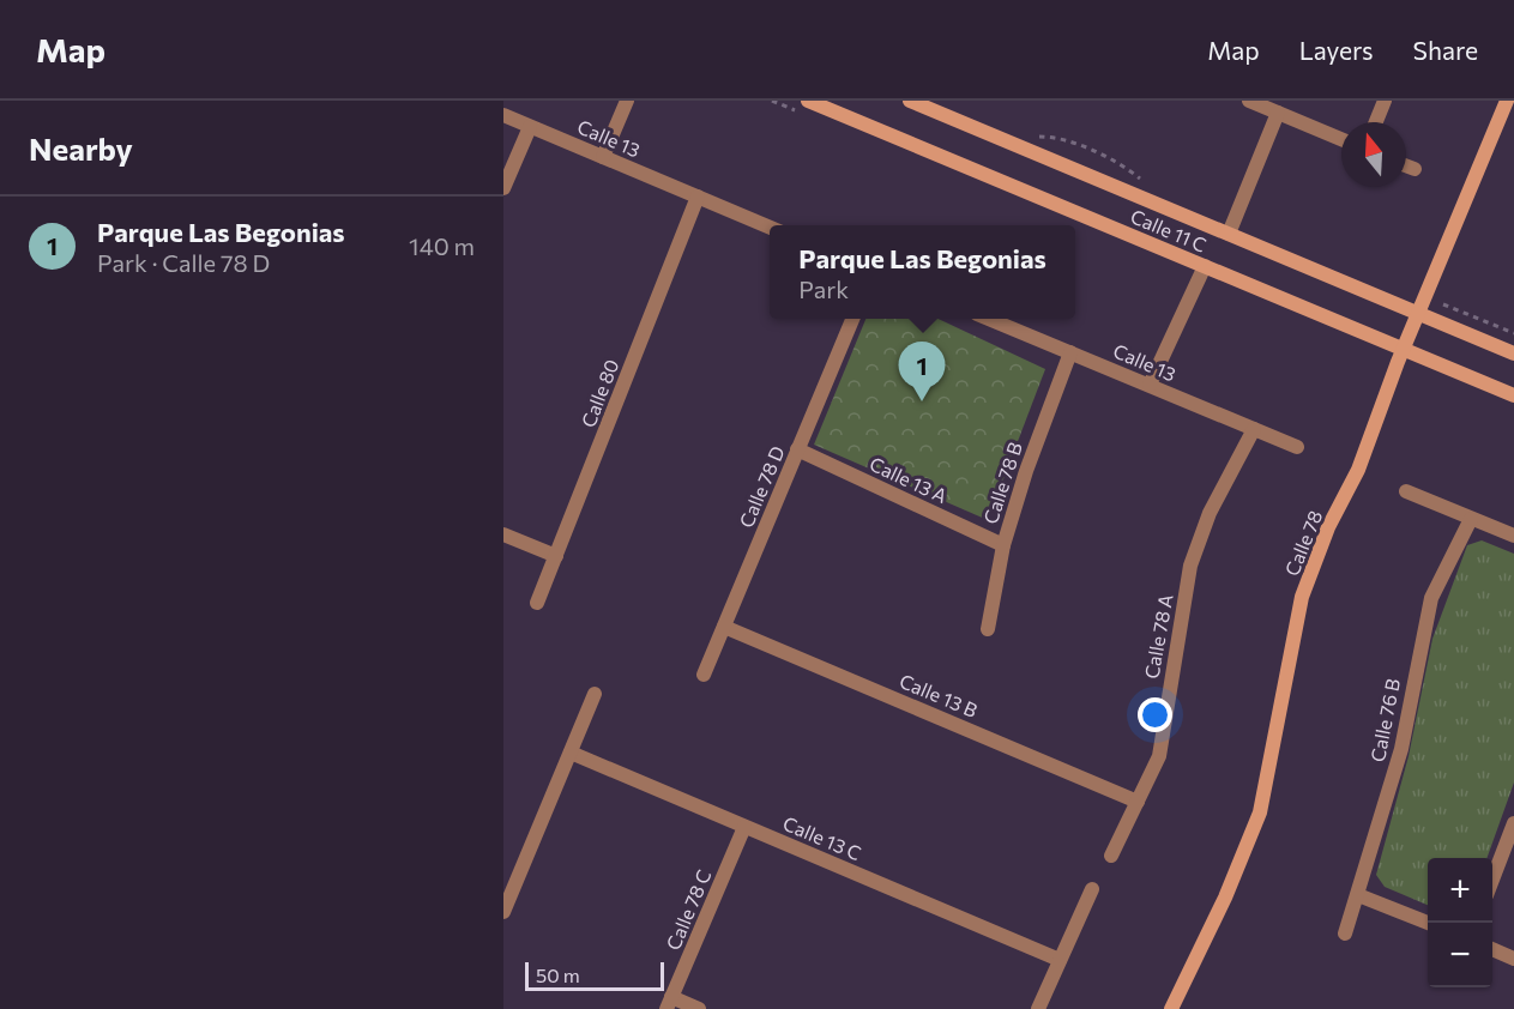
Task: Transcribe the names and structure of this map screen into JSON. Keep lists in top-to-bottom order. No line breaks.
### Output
{"streets":{"main road":["Calle 11 C","Calle 78"],"street":["Calle 13","Calle 80","Calle 13 A","Calle 78 B","Calle 78 D","Calle 78 A","Calle 13 B","Calle 76 B","Calle 13 C","Calle 78 C"]},"crossings":[["Calle 13","Calle 80"],["Calle 13","Calle 78 B"],["Calle 13","Calle 78 A"],["Calle 11 C","Calle 78"],["Calle 13 A","Calle 78 B"],["Calle 13 A","Calle 78 D"],["Calle 78 D","Calle 13 B"],["Calle 78 A","Calle 13 B"],["Calle 13 C","Calle 78 C"]],"scale_bar":"50 m","north":"top","page":{"header":"Map","nav":["Map","Layers","Share"],"heading":"Nearby","list":[{"mark":"1","name":"Parque Las Begonias","note":"Park · Calle 78 D","value":"140 m"}],"popup":["Parque Las Begonias","Park"],"pins":"1","map_buttons":["+","−"],"scale":"50 m"}}
